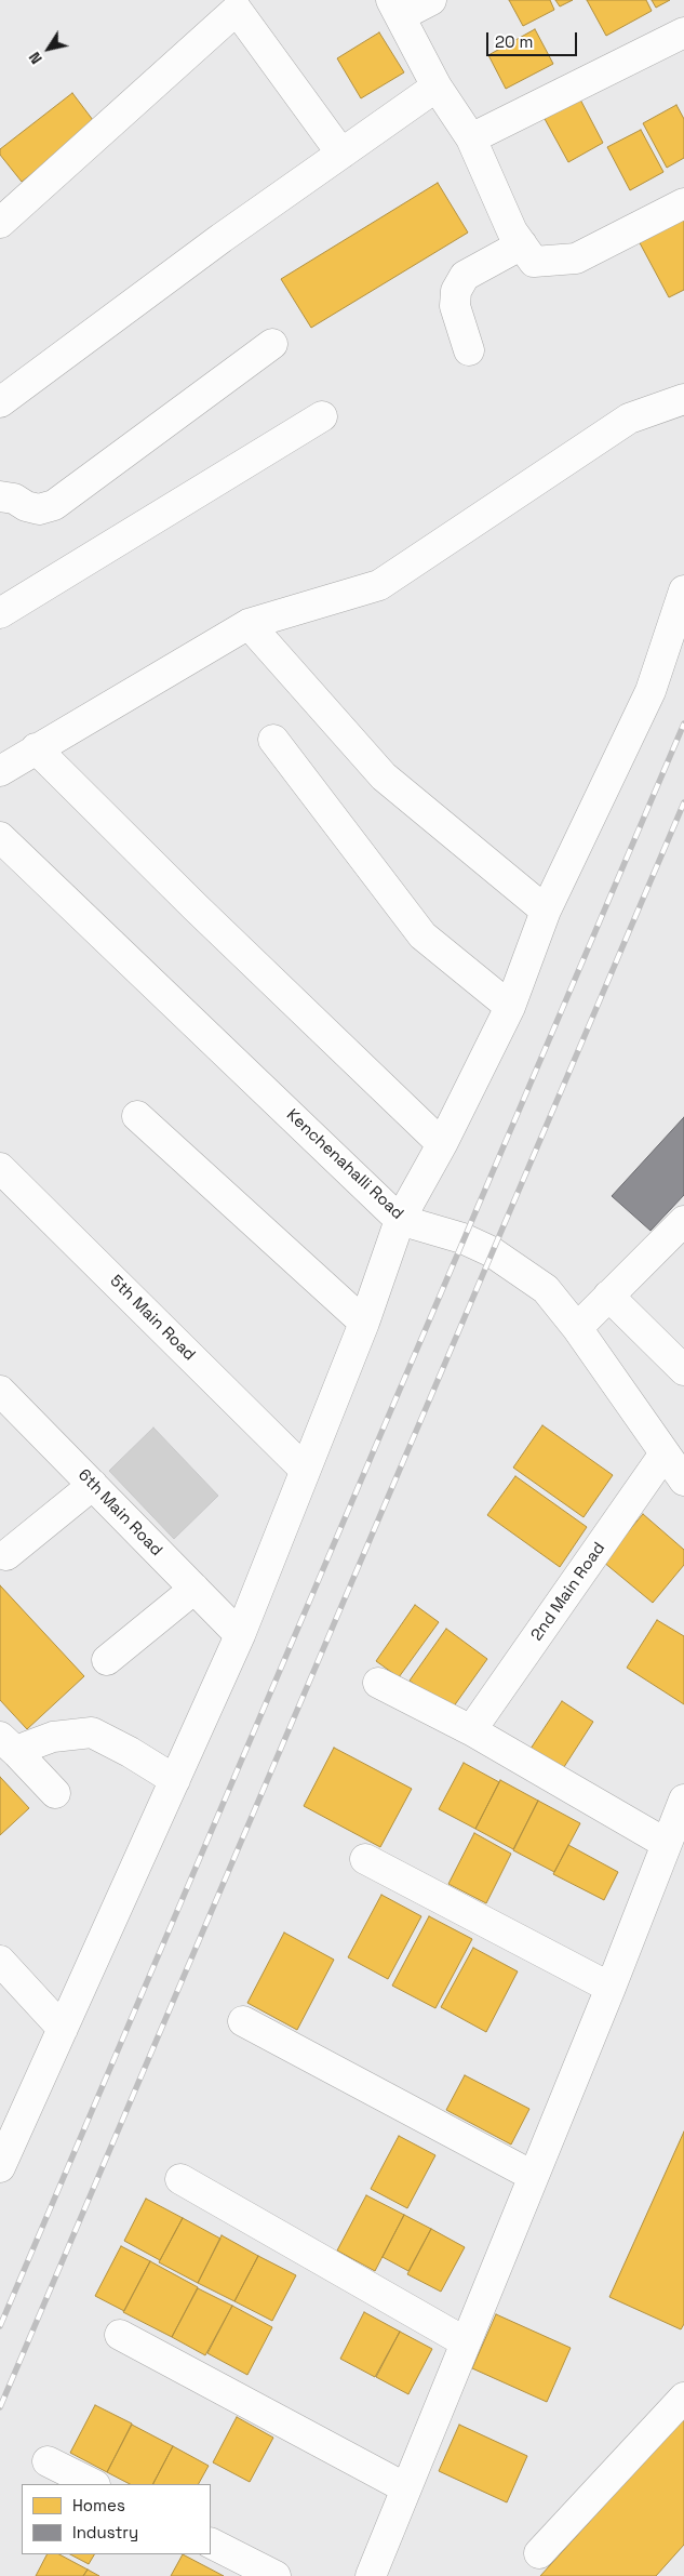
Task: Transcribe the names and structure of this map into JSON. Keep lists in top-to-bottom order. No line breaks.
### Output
{"streets":{"street":["Kenchenahalli Road","5th Main Road","6th Main Road","2nd Main Road"]},"crossings":[["Kenchenahalli Road","2nd Main Road"]],"legend":["Homes","Industry"],"scale_bar":"20 m","north":"bottom left"}
